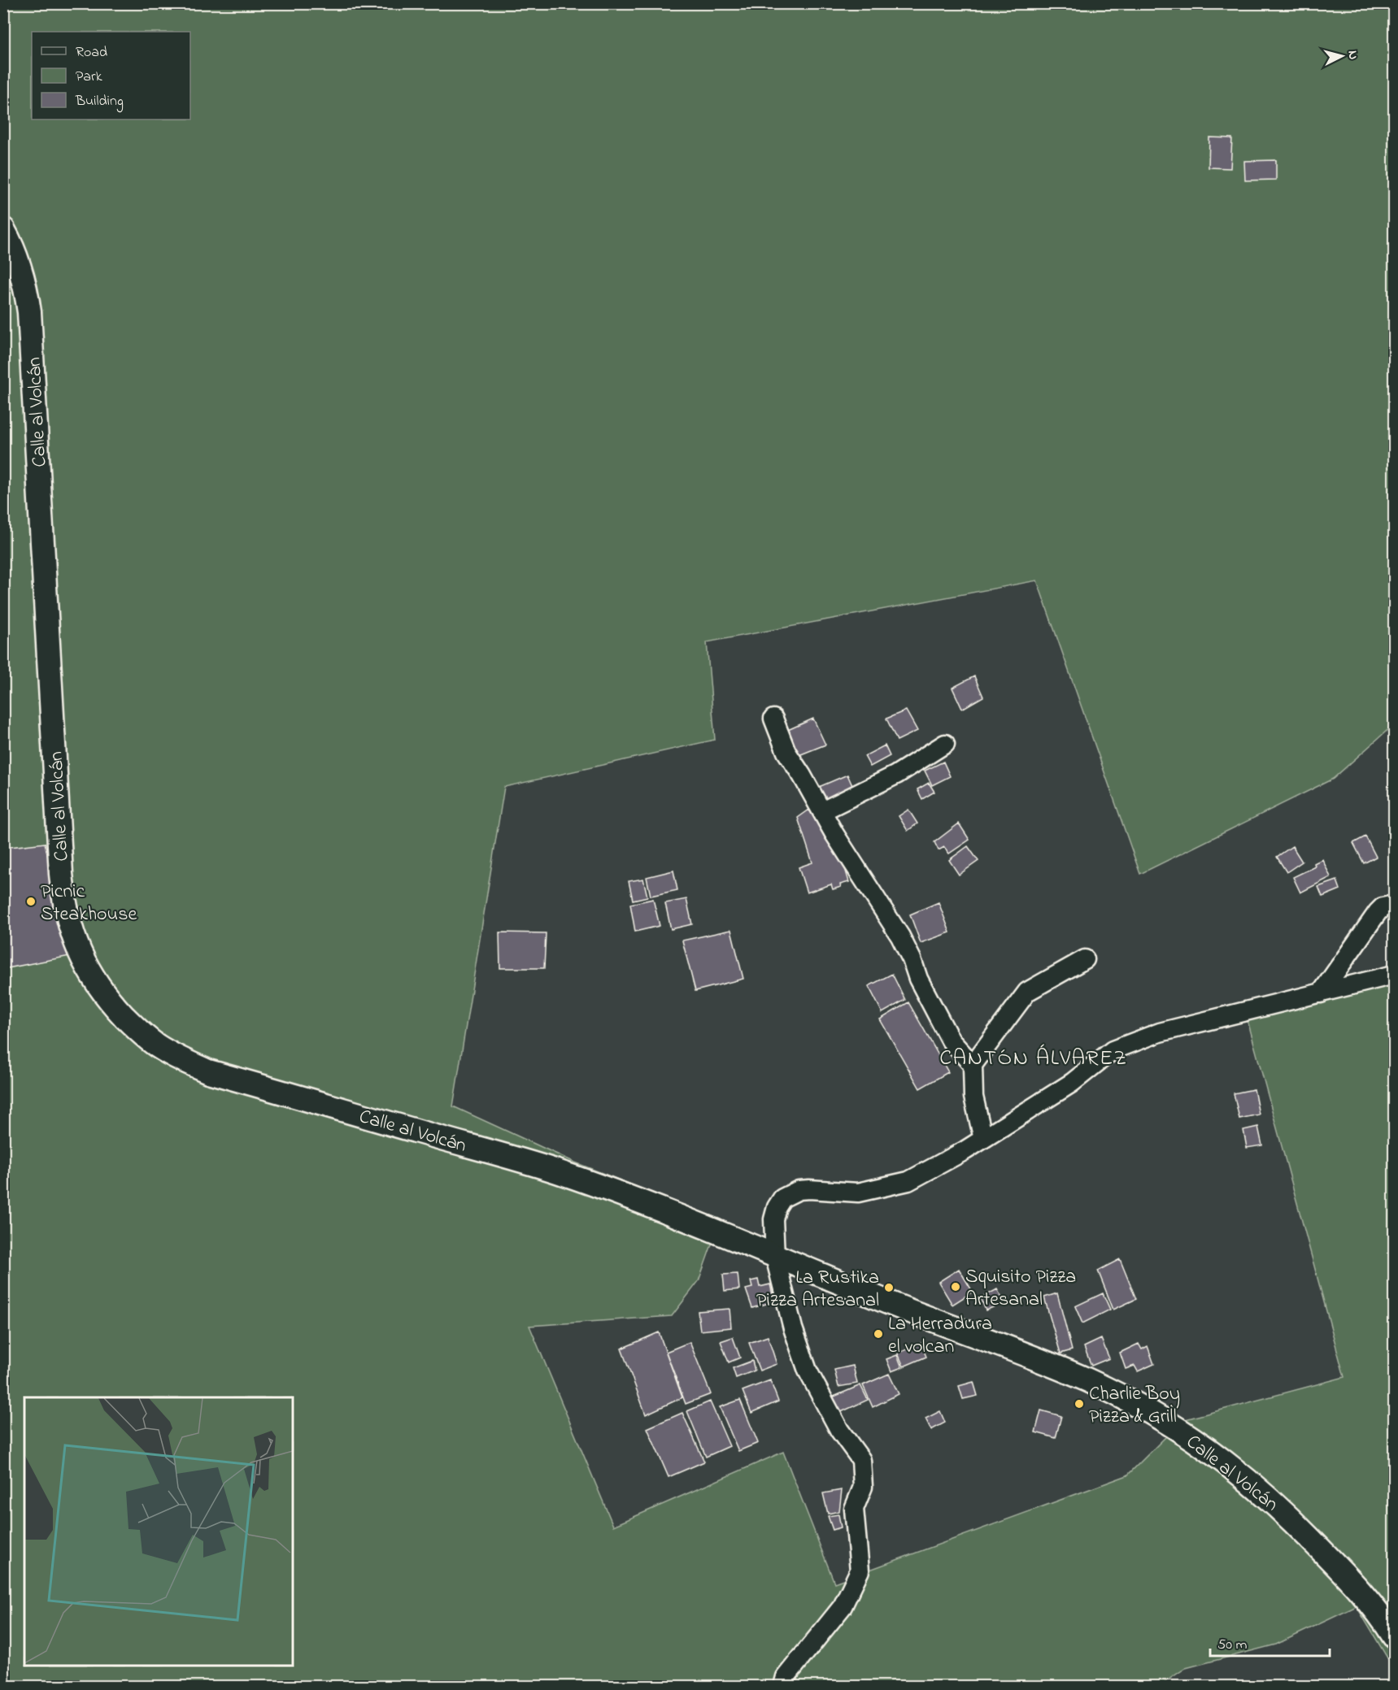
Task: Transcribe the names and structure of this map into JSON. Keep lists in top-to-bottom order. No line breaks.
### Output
{"streets":{"street":["Calle al Volcán"]},"districts":["CANTÓN ÁLVAREZ"],"places":["Picnic Steakhouse","Squisito Pizza Artesanal","La Rustika Pizza Artesanal","La Herradura el volcan","Charlie Boy Pizza & Grill"],"legend":["Road","Park","Building"],"scale_bar":"50 m","north":"right"}
